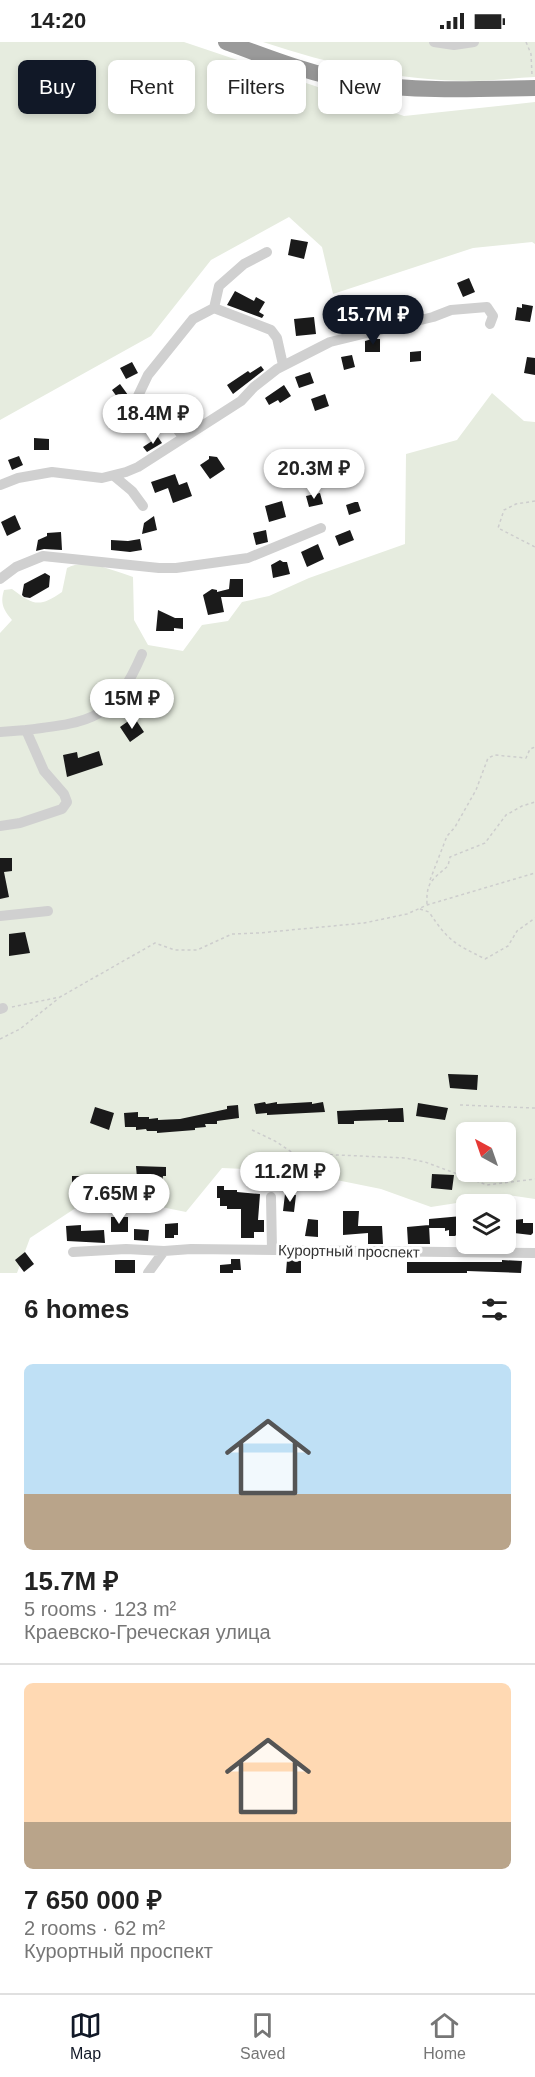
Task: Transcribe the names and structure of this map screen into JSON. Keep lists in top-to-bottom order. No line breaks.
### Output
{"streets":{"street":["Курортный проспект"]},"north":"top left","page":{"status":"14:20","chip":["Buy","Rent","Filters","New"],"price":["15.7M ₽","18.4M ₽","20.3M ₽","15M ₽","11.2M ₽","7.65M ₽"],"heading":"6 homes","list":[{"name":"15.7M ₽","note":"5 rooms · 123 m² · Краевско-Греческая улица"},{"name":"7 650 000 ₽","note":"2 rooms · 62 m² · Курортный проспект"}],"tabs":["Map","Saved","Home"]}}
